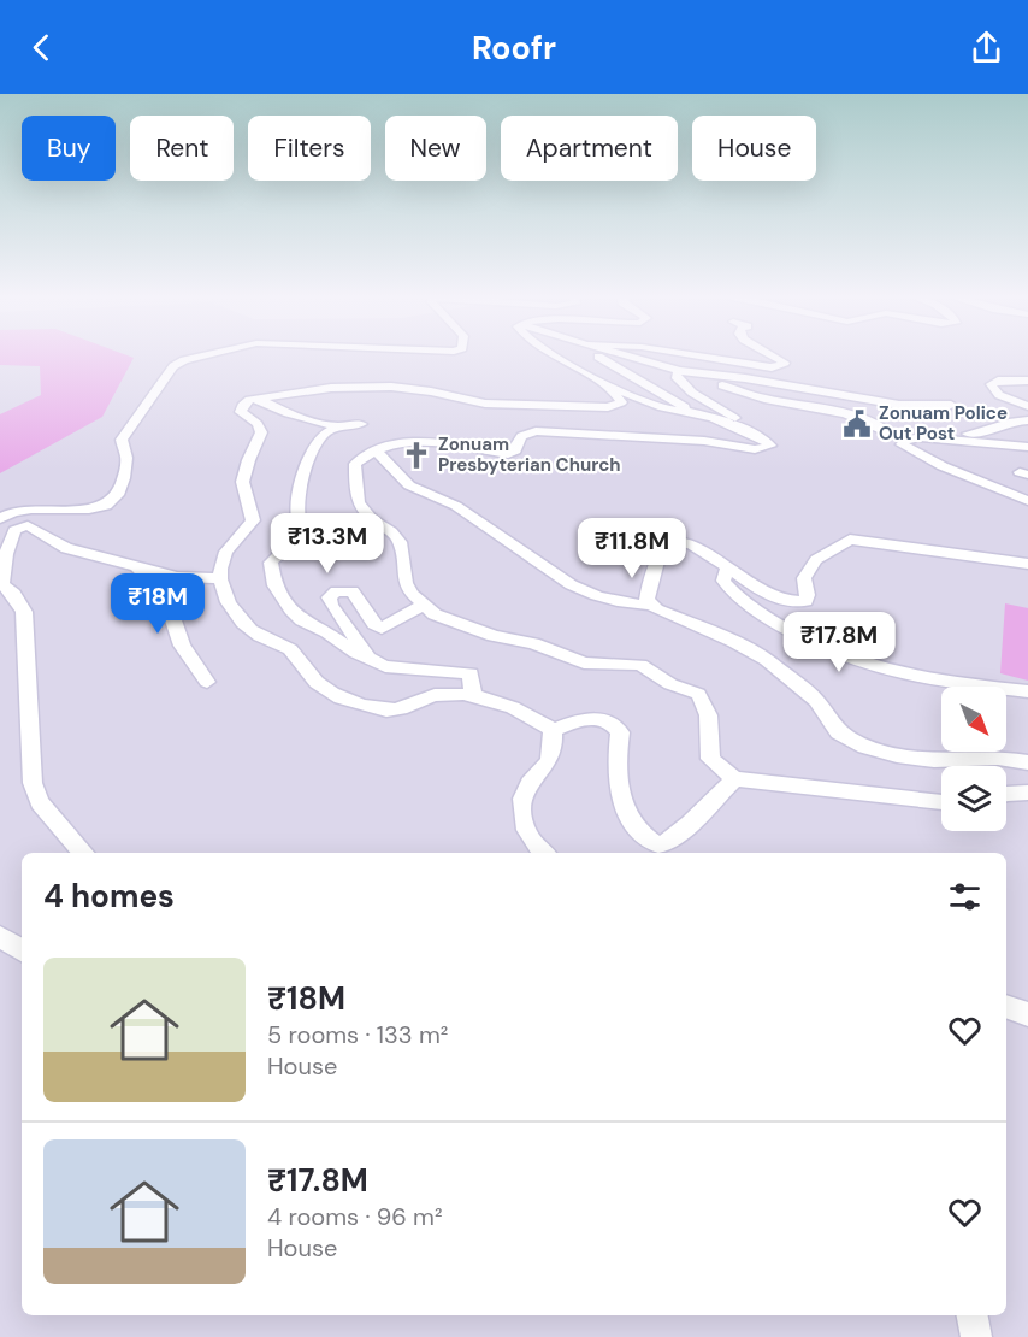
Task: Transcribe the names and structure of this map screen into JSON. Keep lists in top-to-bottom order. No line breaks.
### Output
{"places":{"public building":["Zonuam Police Out Post"],"church":["Zonuam Presbyterian Church"]},"north":"bottom right","page":{"header":"Roofr","chip":["Buy","Rent","Filters","New","Apartment","House"],"price":["₹13.3M","₹11.8M","₹18M","₹17.8M"],"heading":"4 homes","list":[{"name":"₹18M","note":"5 rooms · 133 m² · House"},{"name":"₹17.8M","note":"4 rooms · 96 m² · House"}]}}
